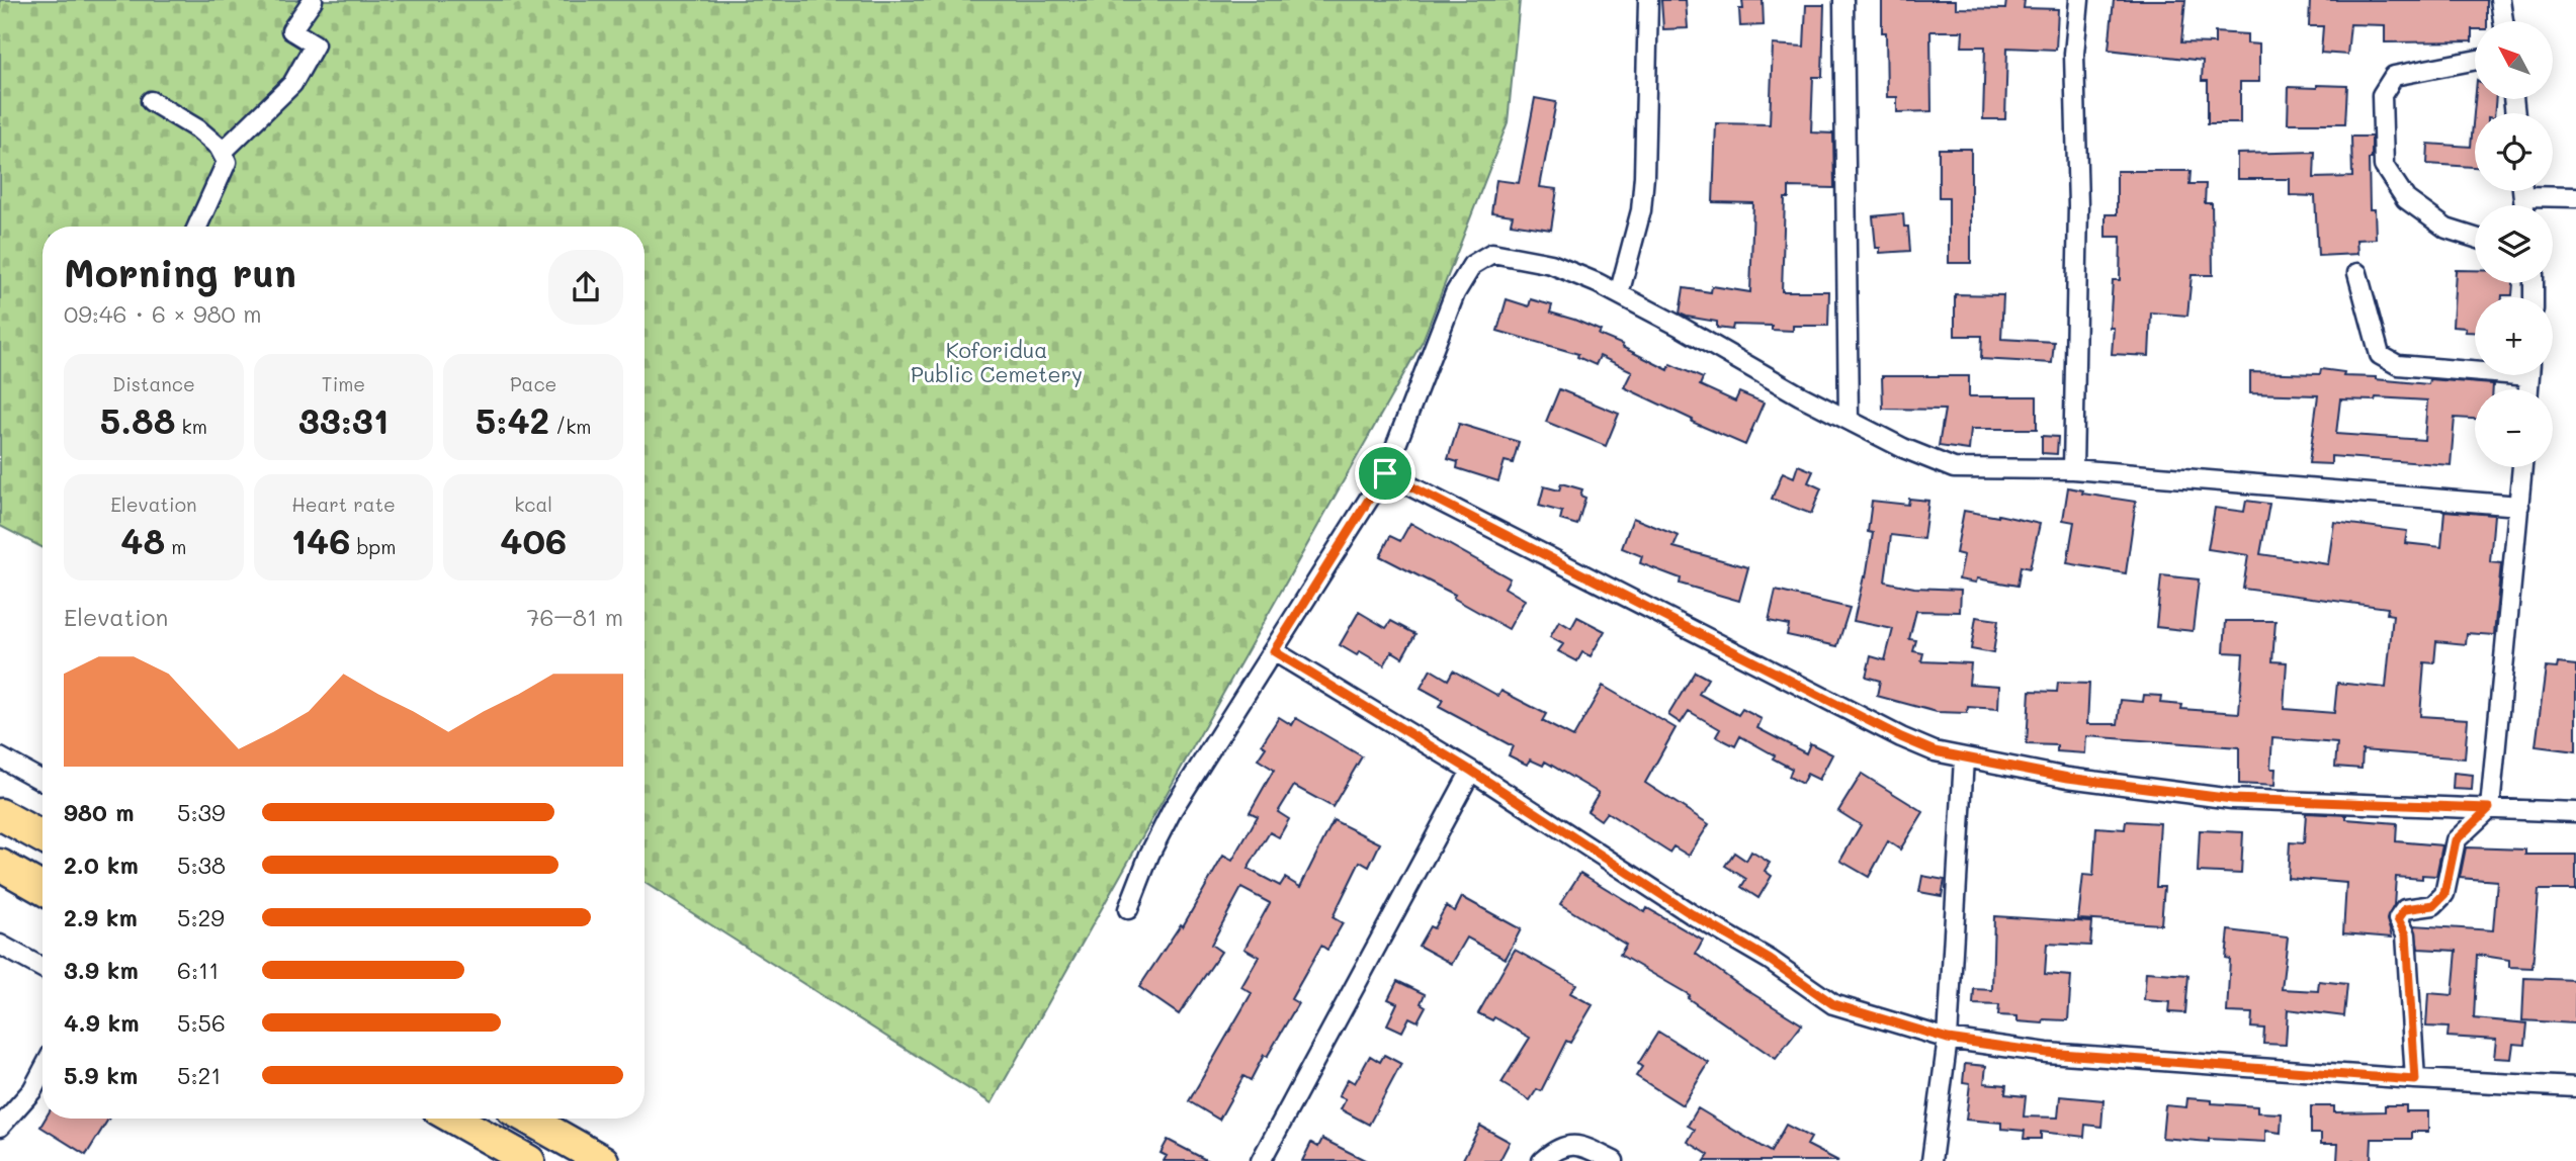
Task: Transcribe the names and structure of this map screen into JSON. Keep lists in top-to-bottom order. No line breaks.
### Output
{"parks":["Koforidua Public Cemetery"],"north":"top left","page":{"map_buttons":["+","−"],"heading":["Morning run","09:46 · 6 × 980 m"],"stats":[["Distance","5.88 km"],["Time","33:31"],["Pace","5:42 /km"],["Elevation","48 m"],["Heart rate","146 bpm"],["kcal","406"]],"chart":["Elevation","76–81 m"],"list":[{"name":"980 m","note":"5:39"},{"name":"2.0 km","note":"5:38"},{"name":"2.9 km","note":"5:29"},{"name":"3.9 km","note":"6:11"},{"name":"4.9 km","note":"5:56"},{"name":"5.9 km","note":"5:21"}]}}
